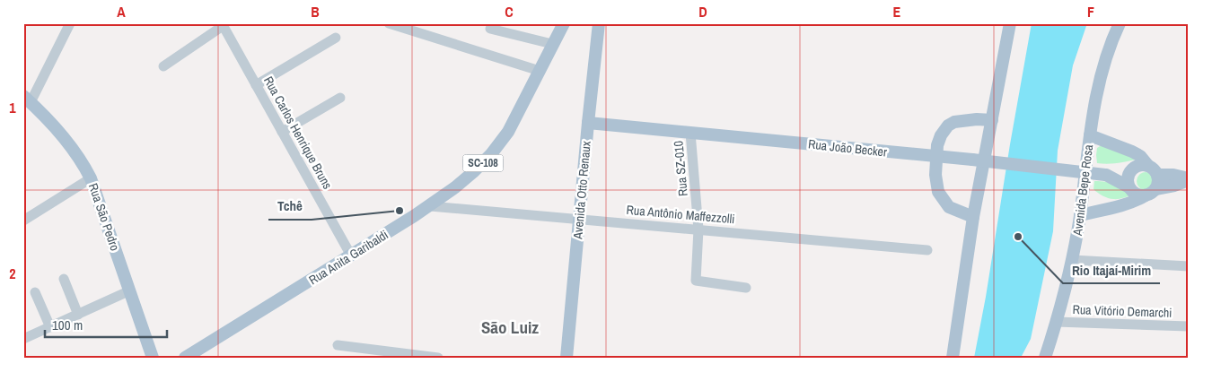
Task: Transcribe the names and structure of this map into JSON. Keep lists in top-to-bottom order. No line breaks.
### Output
{"streets":{"main road":["Rua João Becker","SC-108","Avenida Otto Renaux","Avenida Bepe Rosa","Rua São Pedro","Rua Anita Garibaldi"],"street":["Rua Carlos Henrique Bruns","Rua SZ-010","Rua Antônio Maffezzolli","Rua Vitório Demarchi"]},"crossings":[["Rua Carlos Henrique Bruns","Rua Anita Garibaldi"],["Rua João Becker","Rua SZ-010"],["Rua João Becker","Avenida Otto Renaux"],["Rua SZ-010","Rua Antônio Maffezzolli"],["Avenida Otto Renaux","Rua Antônio Maffezzolli"],["Avenida Bepe Rosa","Rua Vitório Demarchi"],["Rua Antônio Maffezzolli","Rua Anita Garibaldi"]],"districts":["São Luiz"],"places":["Tchê","Rio Itajaí-Mirim"],"scale_bar":"100 m","grid":{"columns":["A","B","C","D","E","F"],"rows":["1","2"]}}
